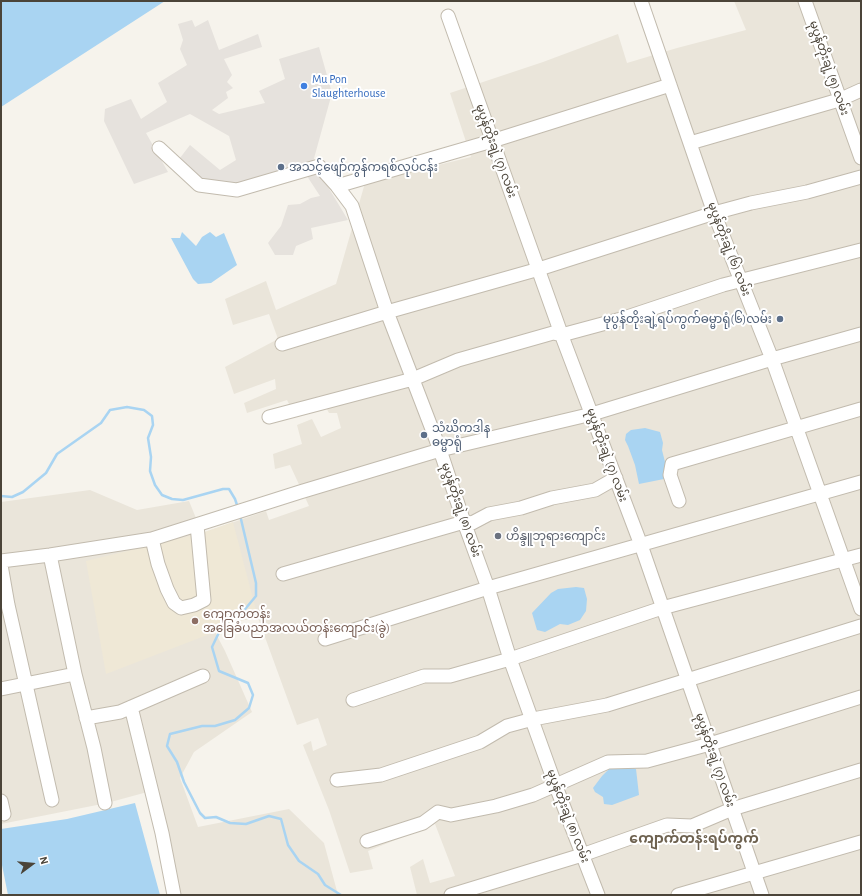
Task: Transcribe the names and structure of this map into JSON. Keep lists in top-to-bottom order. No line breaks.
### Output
{"streets":{"street":["မုပွန်တိုးချဲ့ (၅) လမ်း","မုပွန်တိုးချဲ့ (၇) လမ်း","မုပွန်တိုးချဲ့ (၆) လမ်း","မုပွန်တိုးချဲ့ (၈) လမ်း"]},"districts":["ကျောက်တန်းရပ်ကွက်"],"places":["Mu Pon Slaughterhouse","အသင့်ဖျော်ကွန်ကရစ်လုပ်ငန်း","မုပွန်တိုးချဲ့ရပ်ကွက်ဓမ္မာရုံ(၆)လမ်း","သံဃိကဒါန ဓမ္မာရုံ","ဟိန္ဒူဘုရားကျောင်း","ကျောက်တန်း အခြေခံပညာအလယ်တန်းကျောင်း(ခွဲ)"],"north":"right"}
